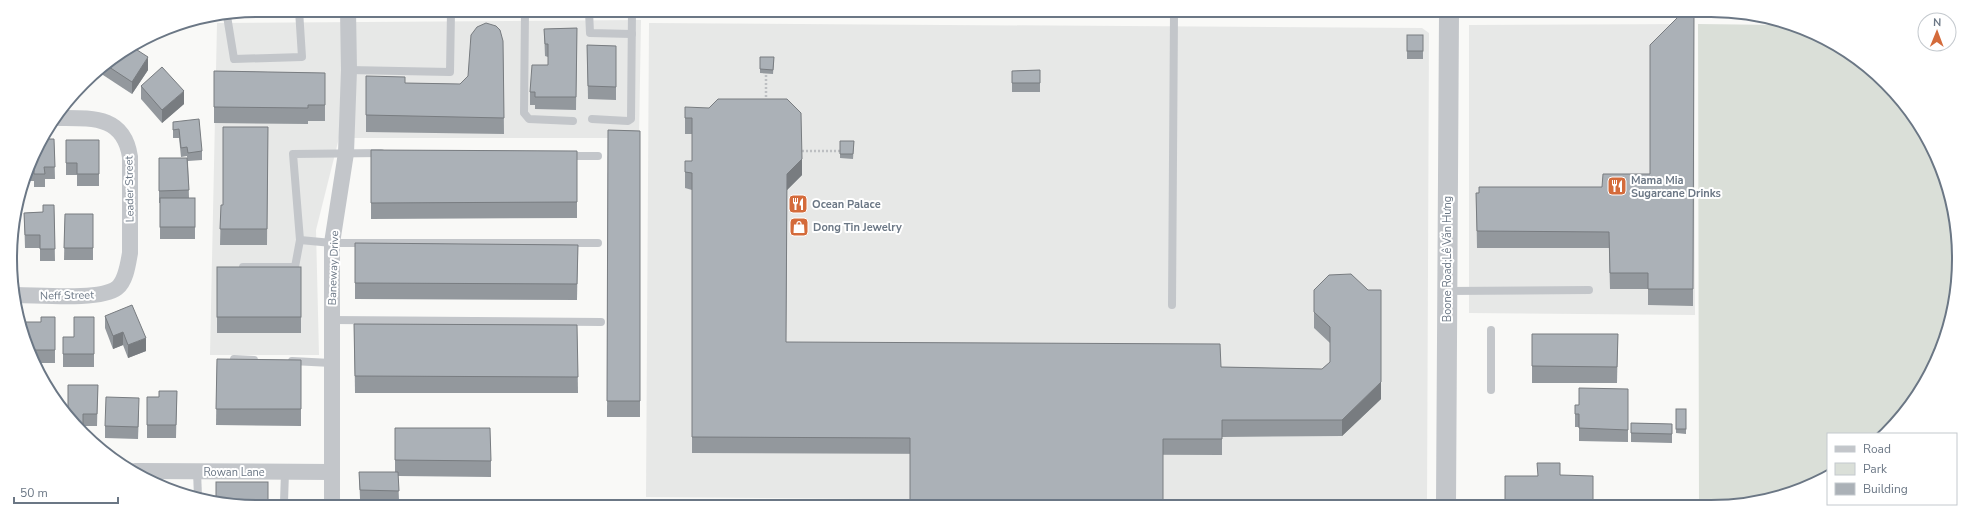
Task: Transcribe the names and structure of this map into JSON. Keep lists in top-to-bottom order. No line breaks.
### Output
{"streets":{"street":["Leader Street","Boone Road;Lê Văn Hưng","Baneway Drive","Neff Street","Rowan Lane"]},"crossings":[["Leader Street","Neff Street"],["Baneway Drive","Rowan Lane"]],"places":{"restaurant":["Mama Mia Sugarcane Drinks","Ocean Palace"],"shop":["Dong Tin Jewelry"]},"legend":["Road","Park","Building"],"scale_bar":"50 m","north":"top"}
